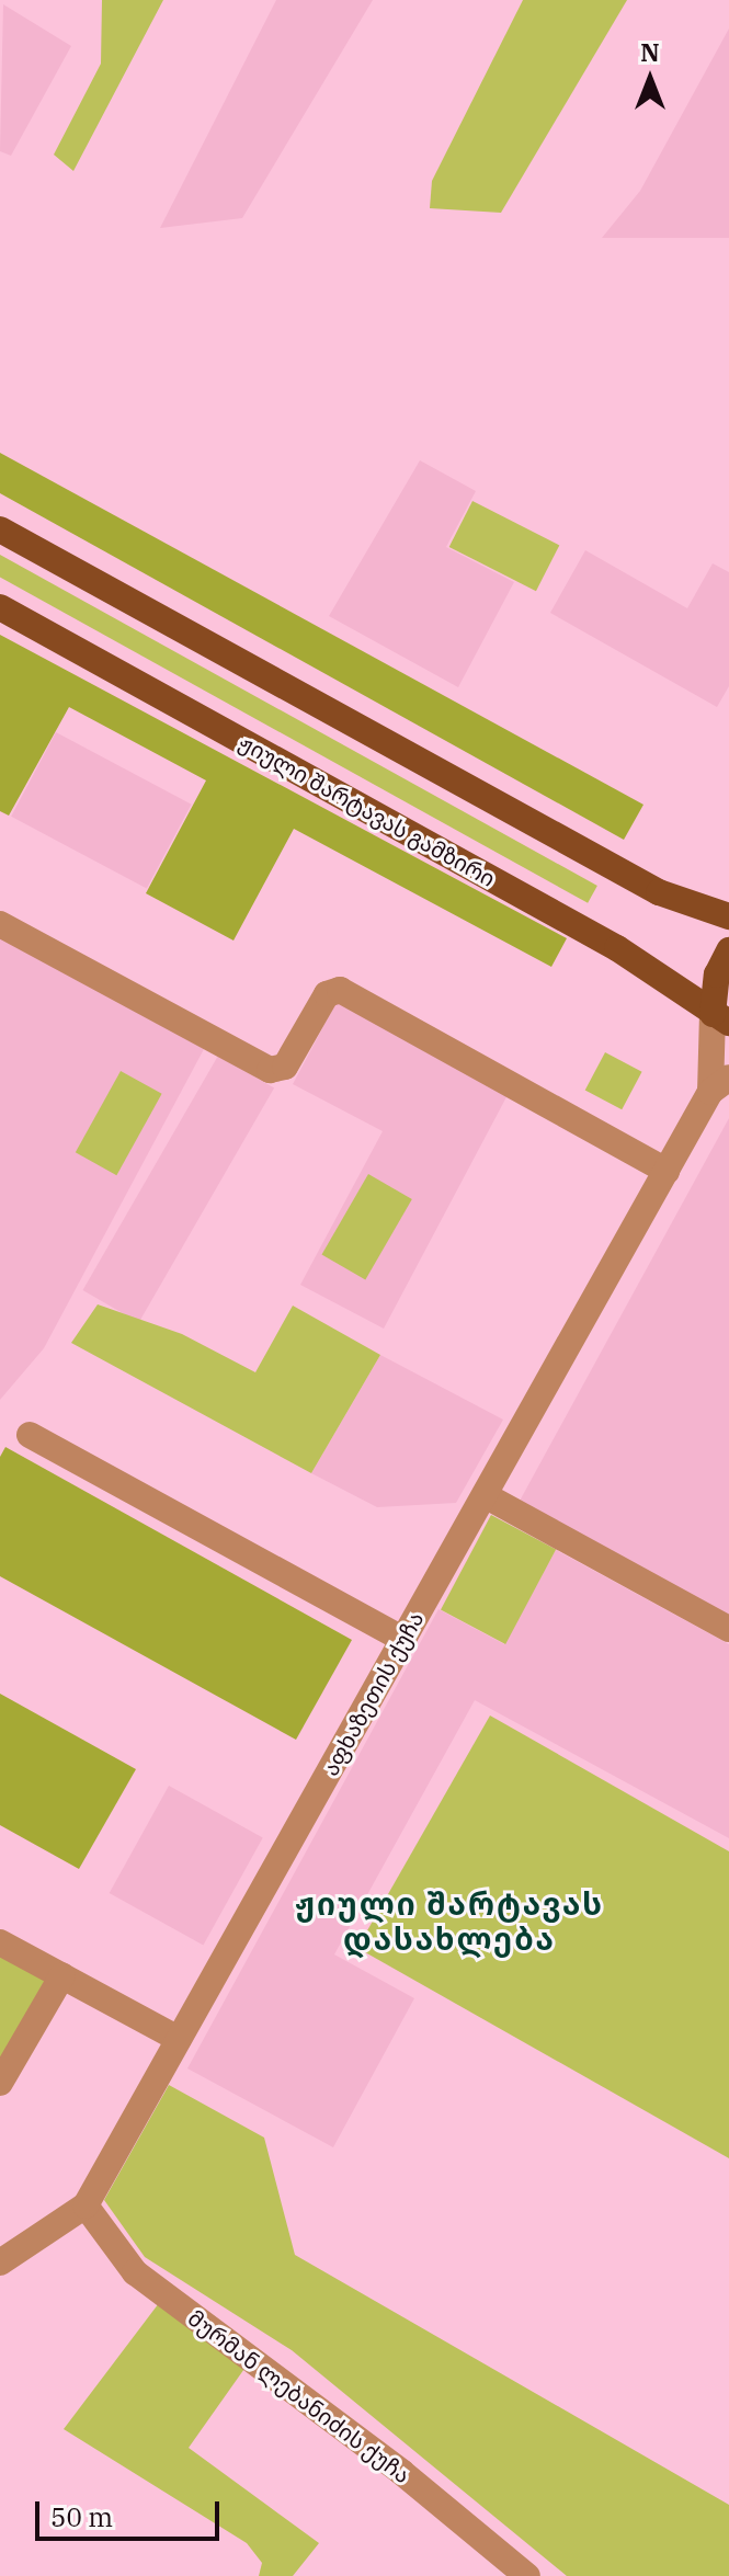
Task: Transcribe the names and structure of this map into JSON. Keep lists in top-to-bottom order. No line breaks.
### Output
{"streets":{"main road":["ჟიული შარტავას გამზირი"],"street":["აფხაზეთის ქუჩა","მურმან ლებანიძის ქუჩა"]},"crossings":[["ჟიული შარტავას გამზირი","აფხაზეთის ქუჩა"],["აფხაზეთის ქუჩა","მურმან ლებანიძის ქუჩა"]],"districts":["ჟიული შარტავას დასახლება"],"scale_bar":"50 m","north":"top"}
